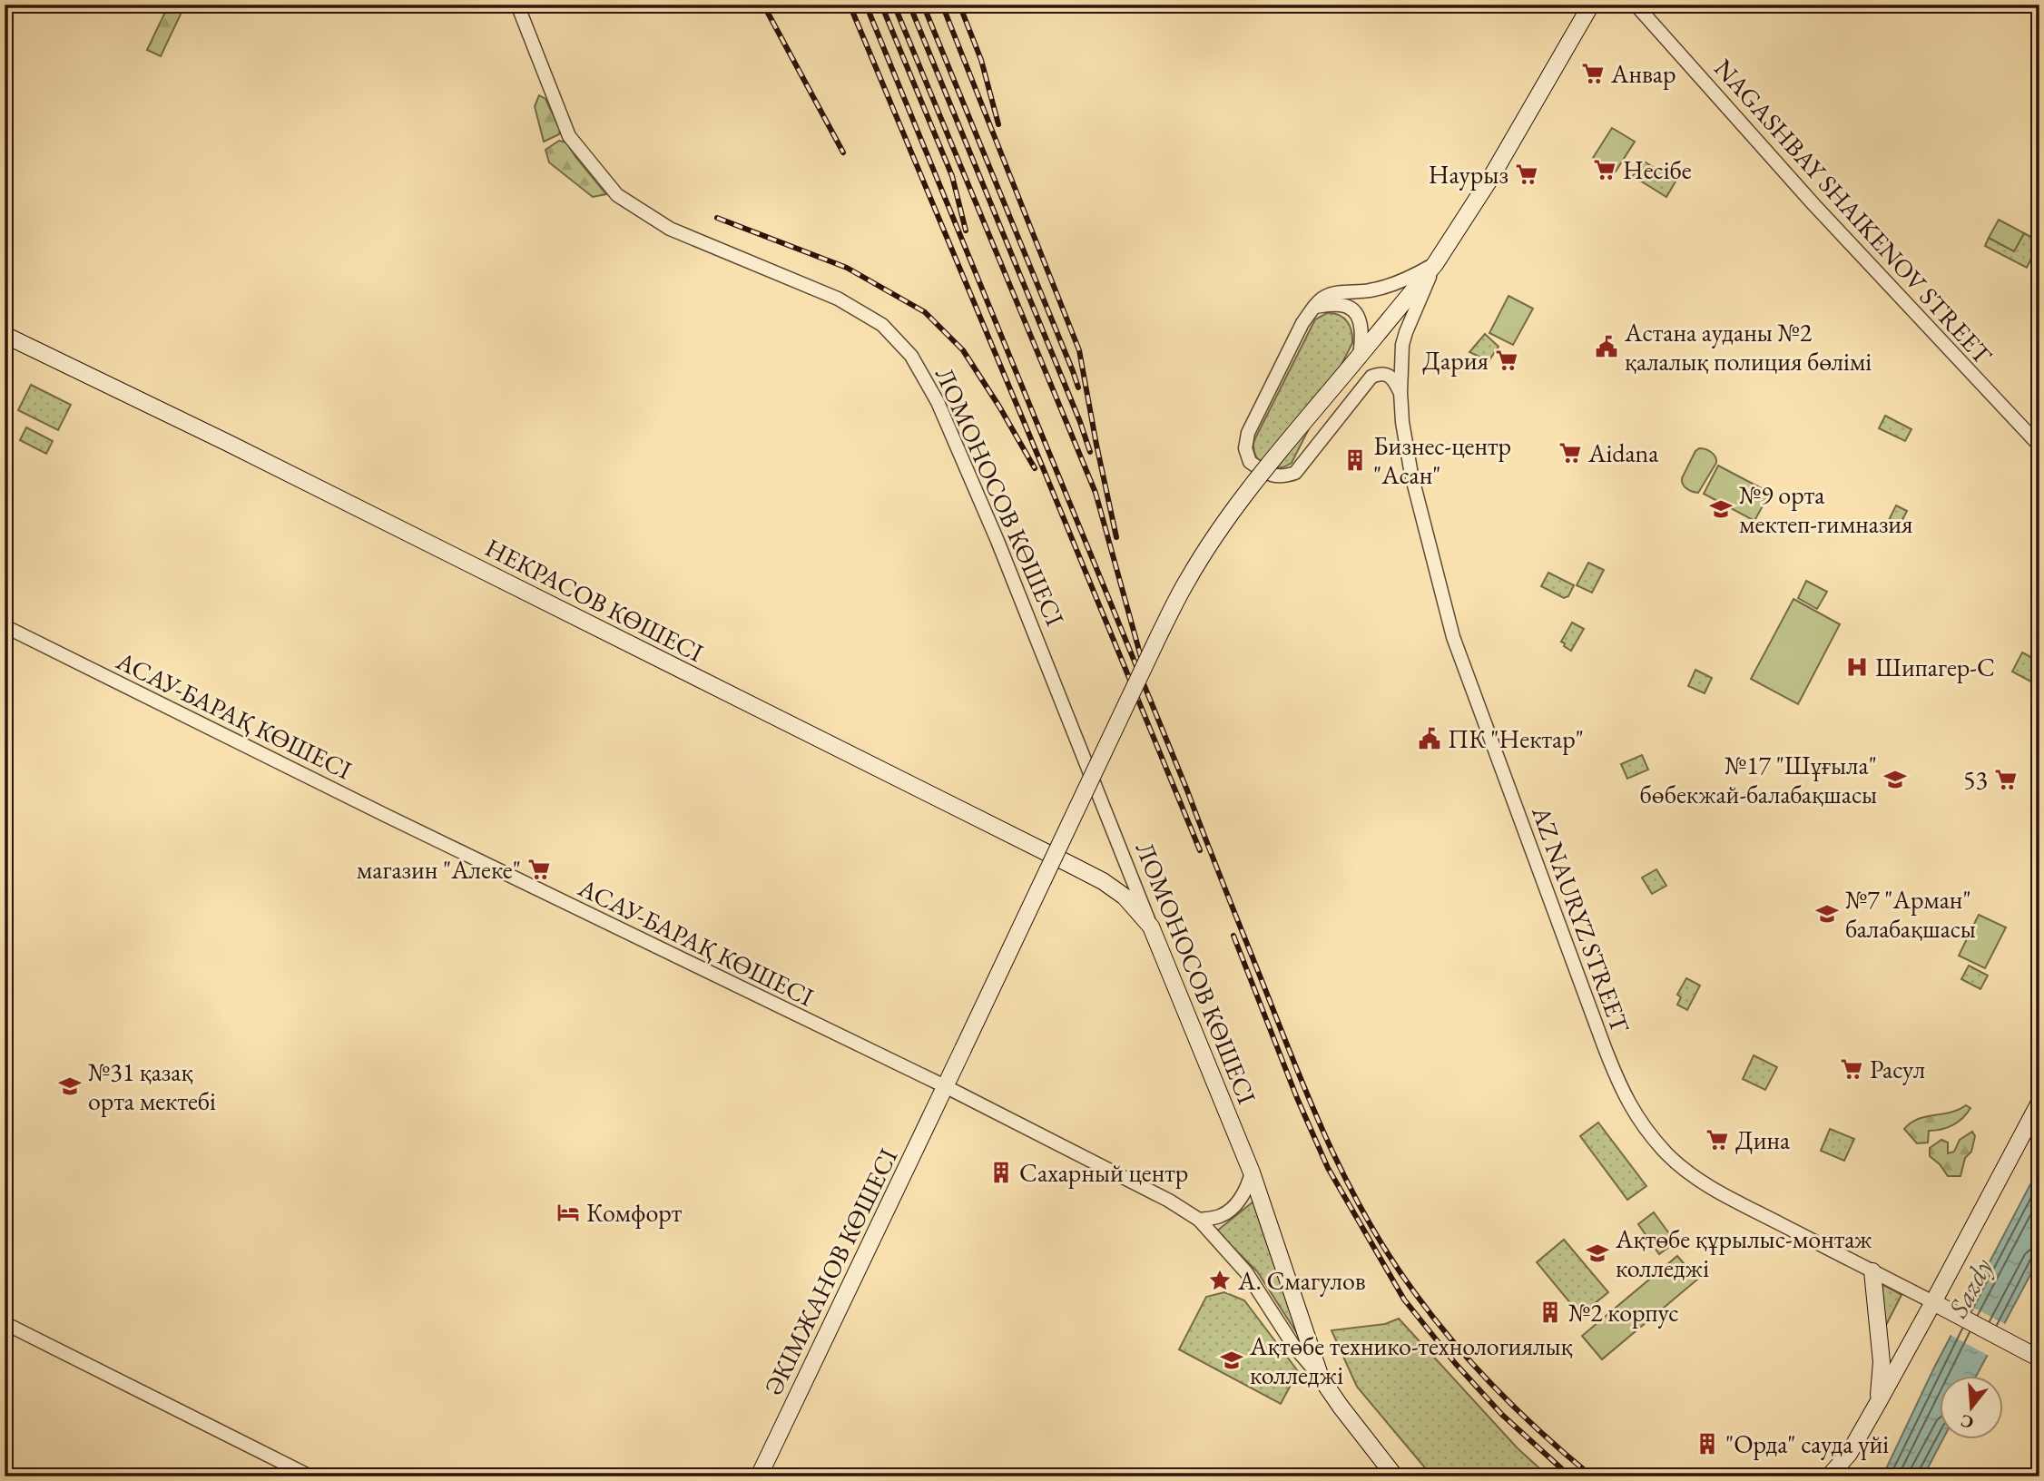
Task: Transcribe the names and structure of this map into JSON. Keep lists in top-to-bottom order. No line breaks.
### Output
{"streets":{"main road":["ЛОМОНОСОВ КӨШЕСІ","НЕКРАСОВ КӨШЕСІ","ӘКІМЖАНОВ КӨШЕСІ"],"street":["NAGASHBAY SHAIKENOV STREET","АСАУ-БАРАҚ КӨШЕСІ","AZ NAURYZ STREET"]},"crossings":[["ЛОМОНОСОВ КӨШЕСІ","НЕКРАСОВ КӨШЕСІ"],["ЛОМОНОСОВ КӨШЕСІ","АСАУ-БАРАҚ КӨШЕСІ"],["АСАУ-БАРАҚ КӨШЕСІ","ӘКІМЖАНОВ КӨШЕСІ"],["AZ NAURYZ STREET","ӘКІМЖАНОВ КӨШЕСІ"]],"water":["Sazdy"],"places":{"supermarket":["Анвар","Несібе","Наурыз","Дария","Aidana","53","магазин \"Алеке\"","Расул","Дина"],"public building":["Астана ауданы №2 қалалық полиция бөлімі","ПК \"Нектар\""],"building":["Бизнес-центр \"Асан\"","Сахарный центр","№2 корпус","\"Орда\" сауда үйі"],"school or university":["№9 орта мектеп-гимназия","№17 \"Шұғыла\" бөбекжай-балабақшасы","№7 \"Арман\" балабақшасы","№31 қазақ орта мектебі","Ақтөбе құрылыс-монтаж колледжі","Ақтөбе технико-технологиялық колледжі"],"hospital":["Шипагер-С"],"hotel":["Комфорт"],"place":["А. Смагулов"]},"north":"bottom"}
